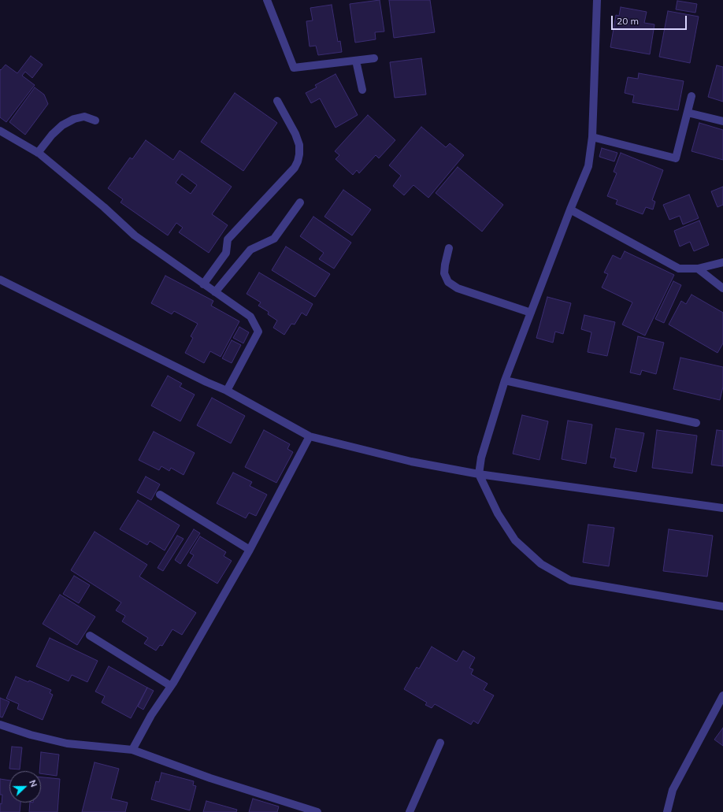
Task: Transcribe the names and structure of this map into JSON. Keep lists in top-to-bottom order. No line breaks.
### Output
{"scale_bar":"20 m","north":"right"}
